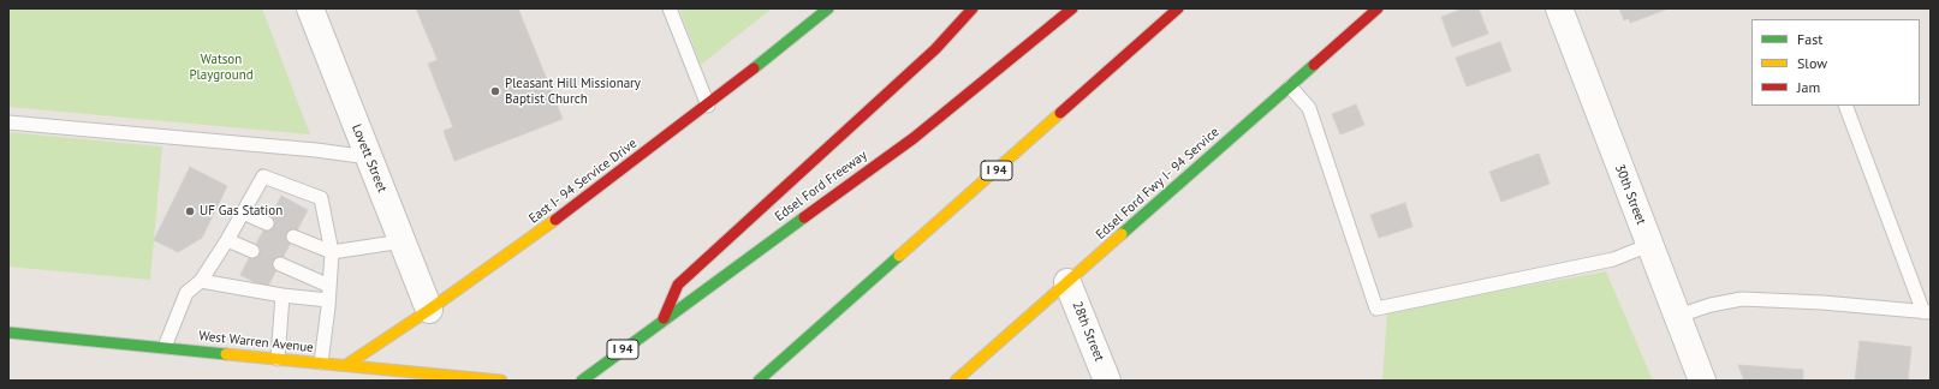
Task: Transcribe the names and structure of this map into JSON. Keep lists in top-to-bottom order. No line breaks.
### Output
{"streets":{"main road":["I 94","East I- 94 Service Drive","Edsel Ford Fwy I- 94 Service","Edsel Ford Freeway","West Warren Avenue"],"street":["Lovett Street","30th Street","28th Street"]},"crossings":[["Lovett Street","East I- 94 Service Drive"],["East I- 94 Service Drive","West Warren Avenue"],["Edsel Ford Fwy I- 94 Service","28th Street"]],"parks":["Watson Playground"],"places":["Pleasant Hill Missionary Baptist Church","UF Gas Station"],"legend":["Fast","Slow","Jam"]}
